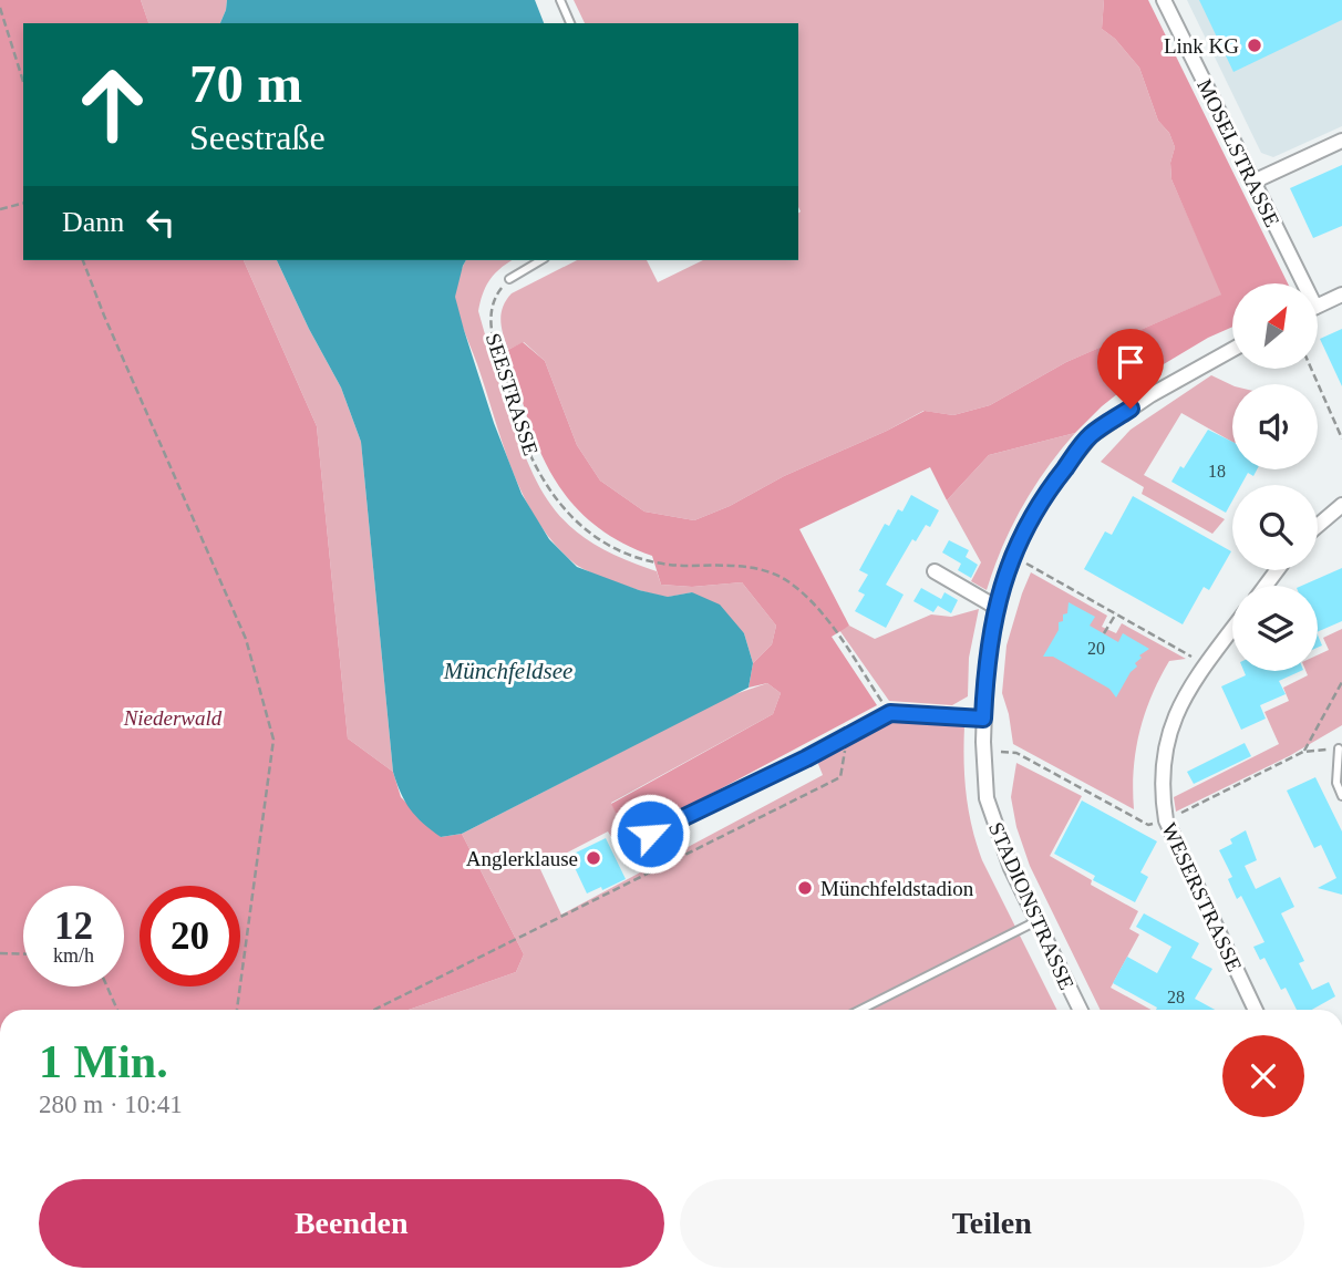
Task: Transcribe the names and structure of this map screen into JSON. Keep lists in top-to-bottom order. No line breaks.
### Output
{"streets":{"street":["MOSELSTRASSE","WESERSTRASSE","STADIONSTRASSE"],"path":["SEESTRASSE"]},"water":["Münchfeldsee"],"parks":["Niederwald"],"places":["Link KG","Anglerklause","Münchfeldstadion"],"house_numbers":["18","20","28"],"north":"top right","page":{"turn":["70 m","Seestraße"],"then":"Dann","speed":"12 km/h","limit":"20","heading":["1 Min.","280 m · 10:41"],"buttons":["Beenden","Teilen"]}}
